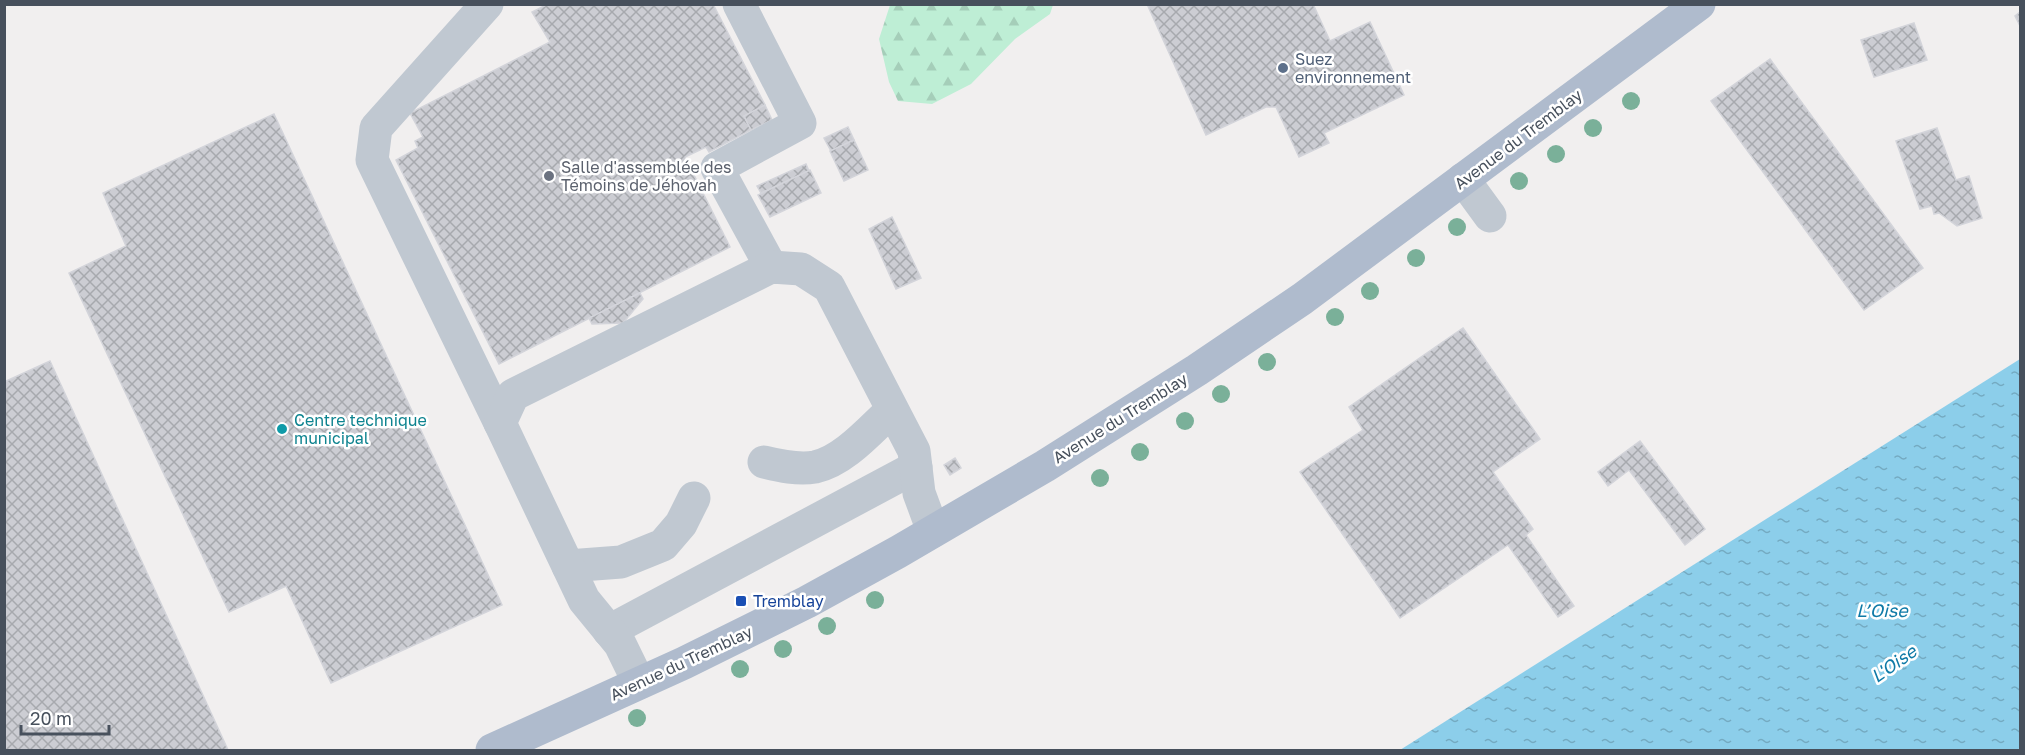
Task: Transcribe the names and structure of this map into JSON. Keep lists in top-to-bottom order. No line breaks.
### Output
{"streets":{"main road":["Avenue du Tremblay"]},"water":["L’Oise","L'Oise"],"places":{"other":["Suez environnement","Salle d'assemblée des Témoins de Jéhovah","Centre technique municipal"],"transit":["Tremblay"]},"scale_bar":"20 m"}
